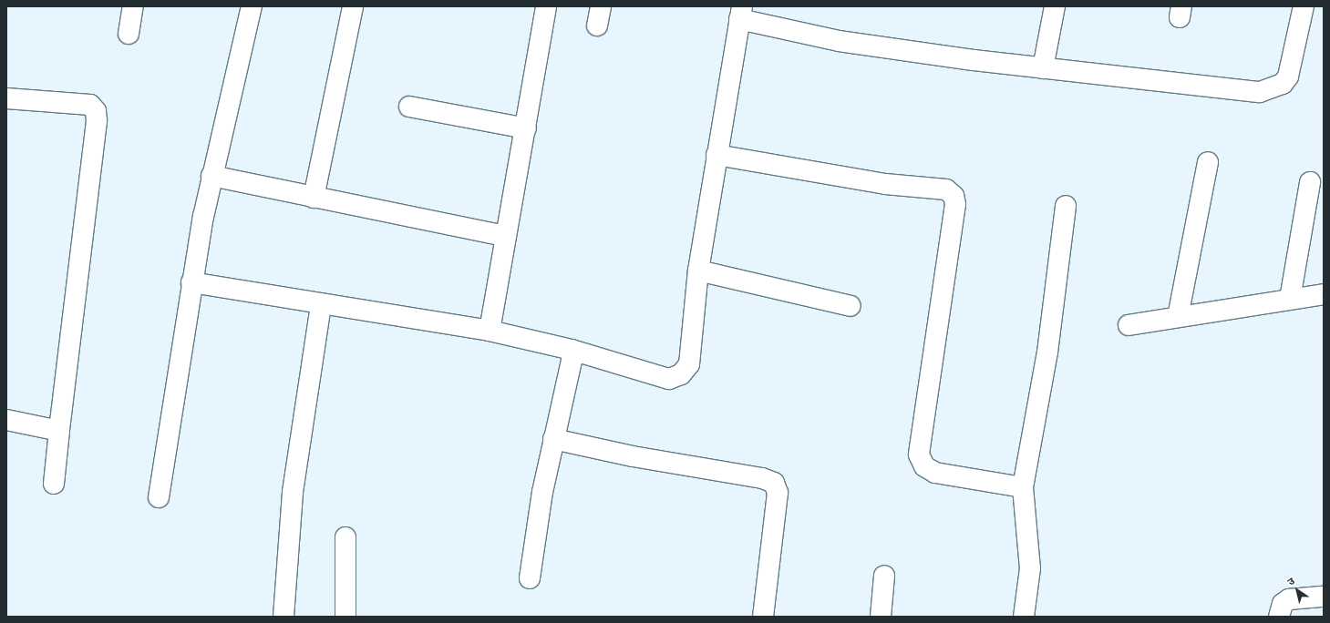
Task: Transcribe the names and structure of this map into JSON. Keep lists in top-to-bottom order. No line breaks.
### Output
{"north":"top left"}
